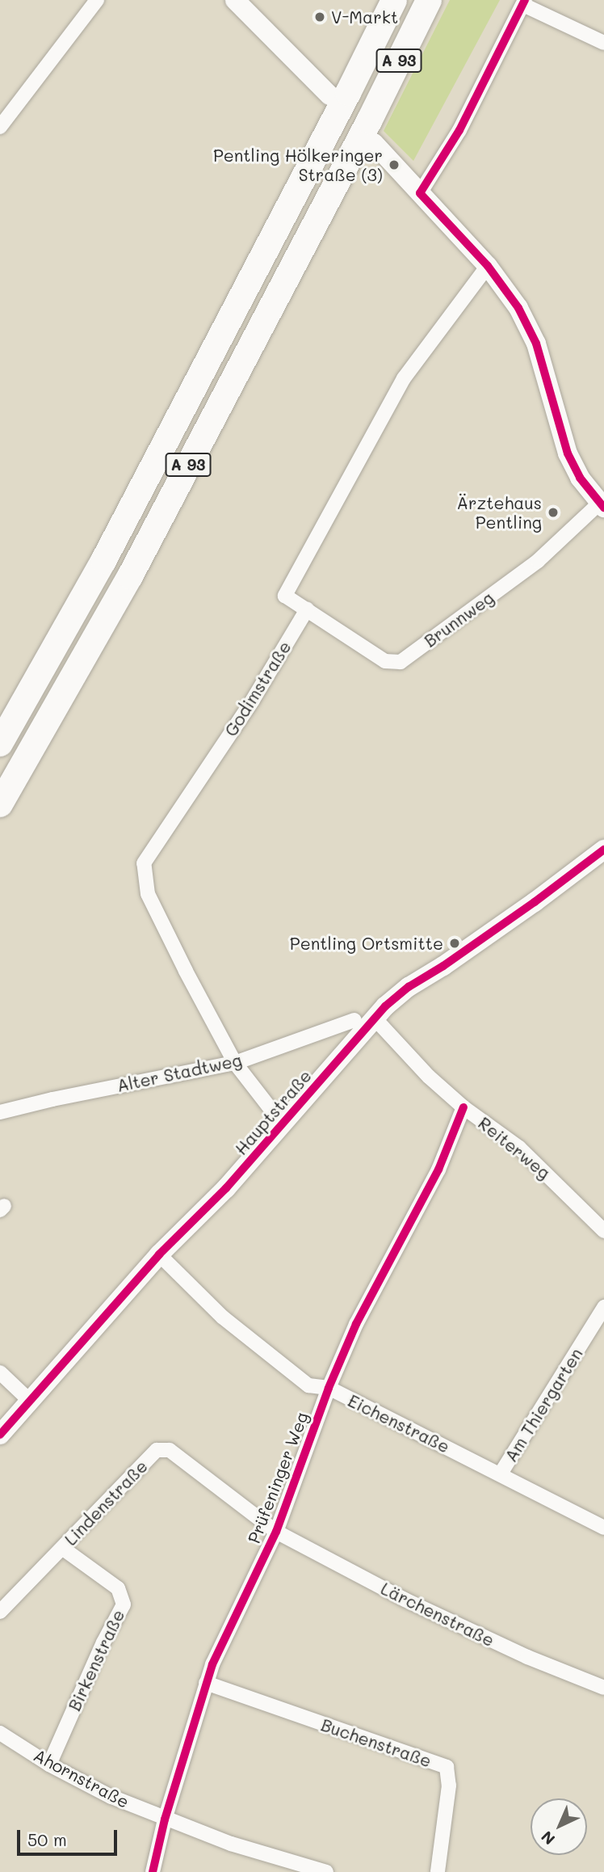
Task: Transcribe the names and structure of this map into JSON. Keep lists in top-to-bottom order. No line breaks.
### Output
{"streets":{"highway":["A 93"],"street":["Brunnweg","Godimstraße","Alter Stadtweg","Hauptstraße","Reiterweg","Am Thiergarten","Eichenstraße","Prüfeninger Weg","Lindenstraße","Lärchenstraße","Birkenstraße","Buchenstraße","Ahornstraße"]},"crossings":[["Brunnweg","Godimstraße"],["Godimstraße","Alter Stadtweg"],["Godimstraße","Hauptstraße"],["Hauptstraße","Reiterweg"],["Hauptstraße","Eichenstraße"],["Reiterweg","Prüfeninger Weg"],["Am Thiergarten","Eichenstraße"],["Eichenstraße","Prüfeninger Weg"],["Prüfeninger Weg","Lindenstraße"],["Prüfeninger Weg","Lärchenstraße"],["Prüfeninger Weg","Buchenstraße"],["Prüfeninger Weg","Ahornstraße"],["Lindenstraße","Lärchenstraße"],["Lindenstraße","Birkenstraße"],["Birkenstraße","Ahornstraße"]],"places":["V-Markt","Pentling Hölkeringer Straße (3)","Ärztehaus Pentling","Pentling Ortsmitte"],"scale_bar":"50 m","north":"bottom left"}
